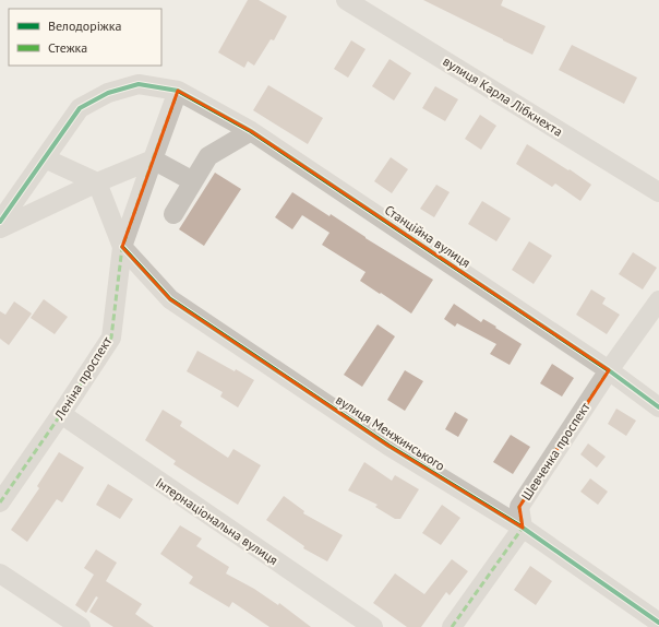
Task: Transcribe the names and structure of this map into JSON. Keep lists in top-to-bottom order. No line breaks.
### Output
{"streets":{"street":["вулиця Карла Лібкнехта","Станційна вулиця","Леніна проспект","вулиця Менжинського","Шевченка проспект","Інтернаціональна вулиця"]},"crossings":[["Станційна вулиця","Леніна проспект"],["Станційна вулиця","Шевченка проспект"],["Леніна проспект","вулиця Менжинського"],["Леніна проспект","Інтернаціональна вулиця"],["вулиця Менжинського","Шевченка проспект"]],"legend":["Велодоріжка","Стежка"]}
